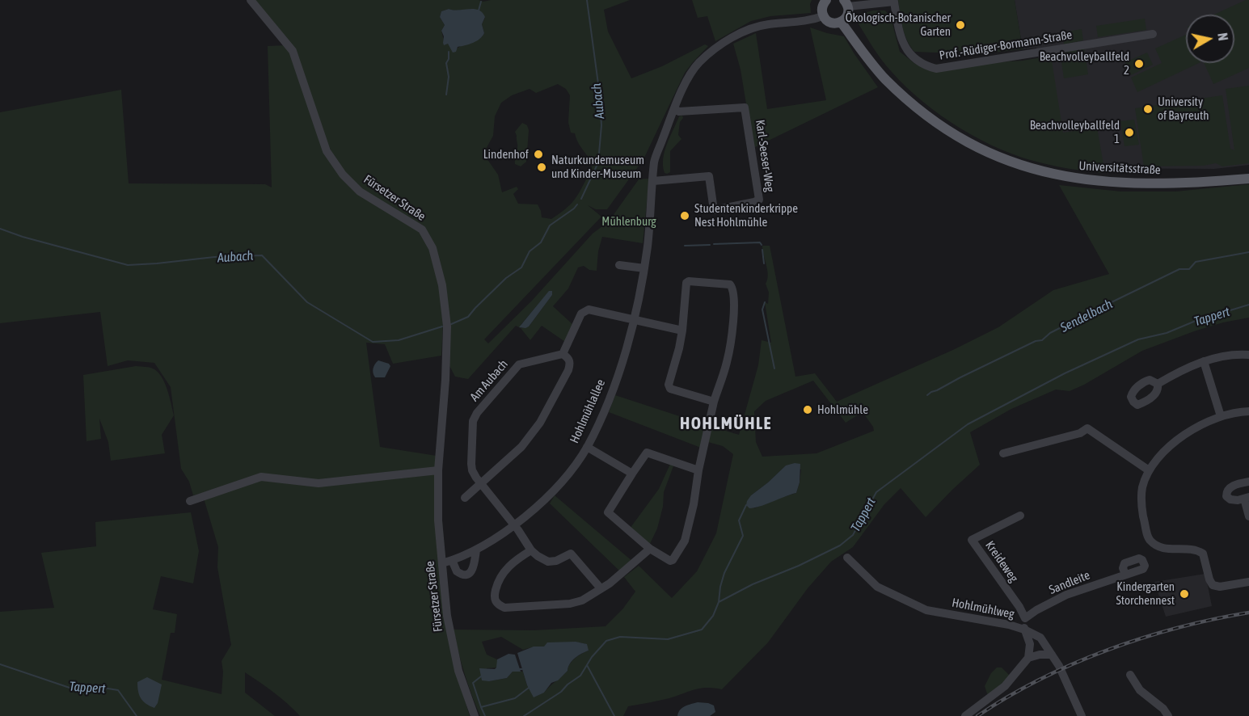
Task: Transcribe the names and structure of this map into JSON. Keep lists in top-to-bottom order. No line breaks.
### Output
{"streets":{"main road":["Universitätsstraße"],"street":["Prof.-Rüdiger-Bormann-Straße","Karl-Seeser-Weg","Fürsetzer Straße","Am Aubach","Hohlmühlallee","Kreideweg","Sandleite","Hohlmühlweg"]},"crossings":[["Karl-Seeser-Weg","Hohlmühlallee"],["Fürsetzer Straße","Hohlmühlallee"],["Am Aubach","Hohlmühlallee"],["Kreideweg","Sandleite"]],"districts":["HOHLMÜHLE"],"water":["Aubach","Sendelbach","Tappert"],"parks":["Mühlenburg"],"places":["Ökologisch-Botanischer Garten","Beachvolleyballfeld 2","University of Bayreuth","Beachvolleyballfeld 1","Lindenhof","Naturkundemuseum und Kinder-Museum","Studentenkinderkrippe Nest Hohlmühle","Hohlmühle","Kindergarten Storchennest"],"north":"right"}
